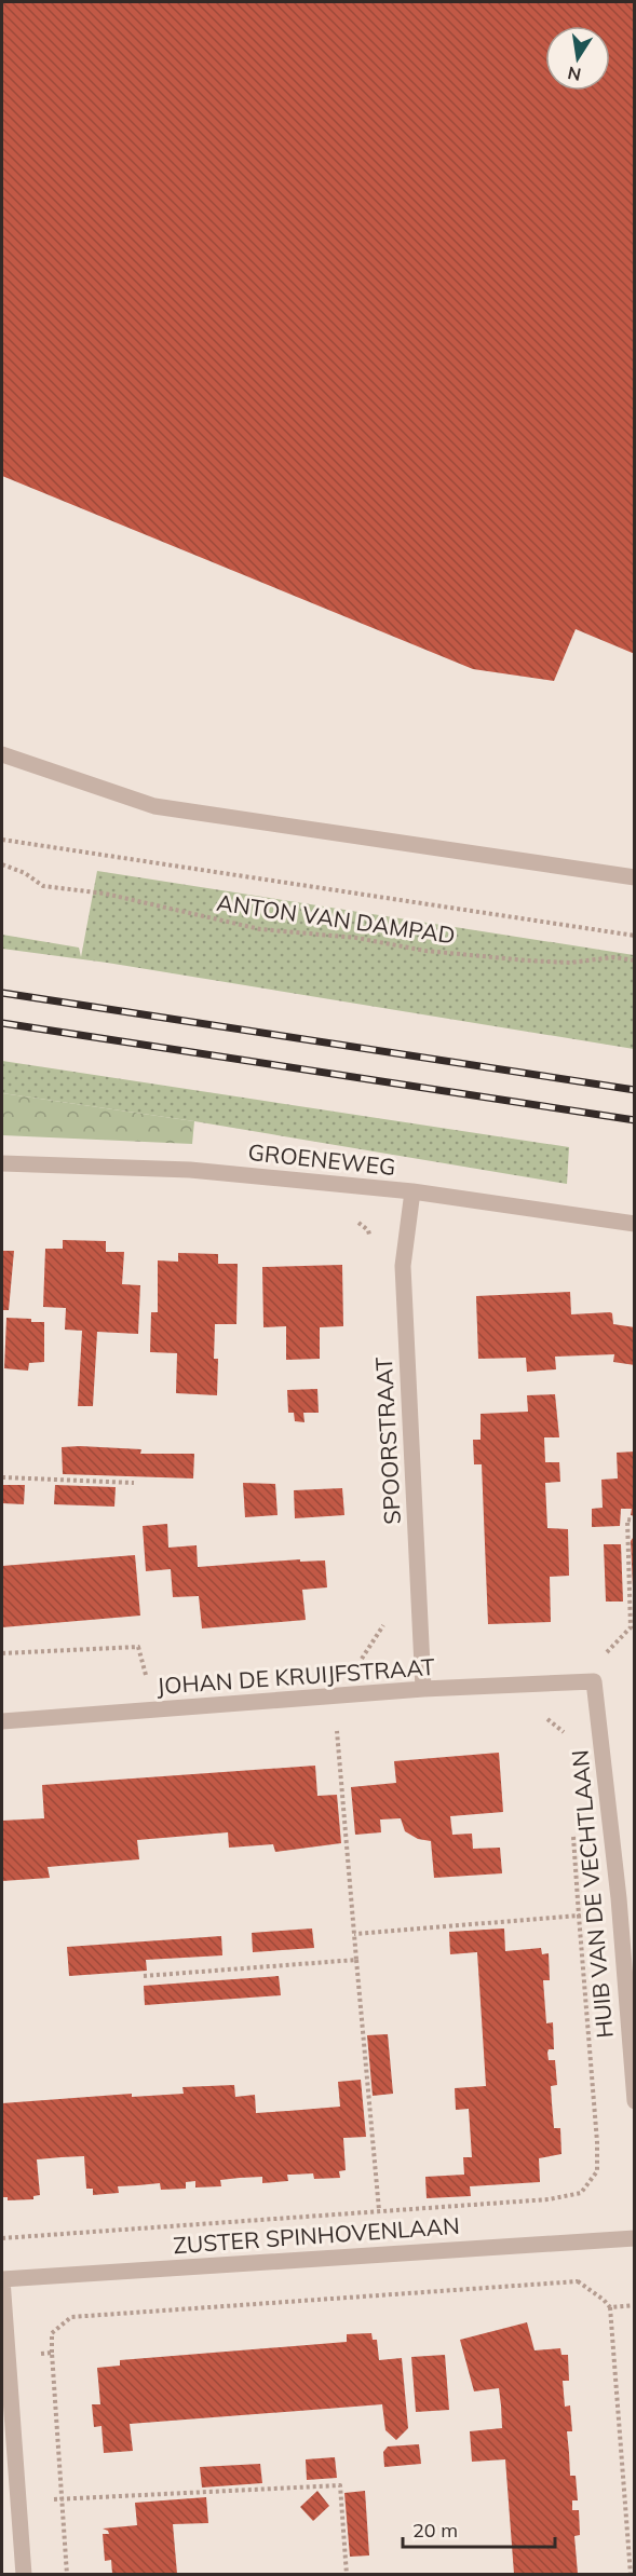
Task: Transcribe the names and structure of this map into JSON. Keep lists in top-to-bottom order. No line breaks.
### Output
{"streets":{"street":["GROENEWEG","SPOORSTRAAT","JOHAN DE KRUIJFSTRAAT","HUIB VAN DE VECHTLAAN","ZUSTER SPINHOVENLAAN"],"path":["ANTON VAN DAMPAD"]},"crossings":[["GROENEWEG","SPOORSTRAAT"],["SPOORSTRAAT","JOHAN DE KRUIJFSTRAAT"],["JOHAN DE KRUIJFSTRAAT","HUIB VAN DE VECHTLAAN"]],"scale_bar":"20 m","north":"bottom"}
